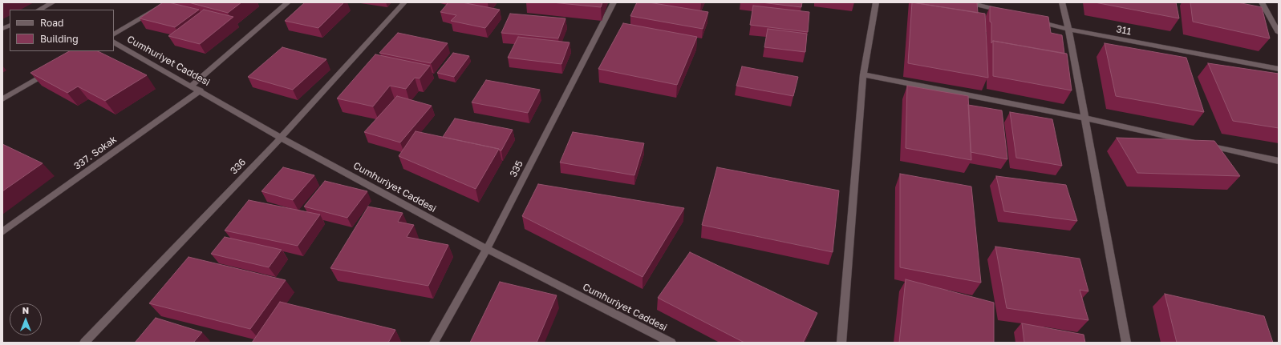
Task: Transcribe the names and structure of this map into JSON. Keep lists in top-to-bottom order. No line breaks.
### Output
{"streets":{"street":["311","Cumhuriyet Caddesi","337. Sokak","336","335"]},"crossings":[["Cumhuriyet Caddesi","337. Sokak"],["Cumhuriyet Caddesi","336"],["Cumhuriyet Caddesi","335"]],"legend":["Road","Building"],"north":"top"}
